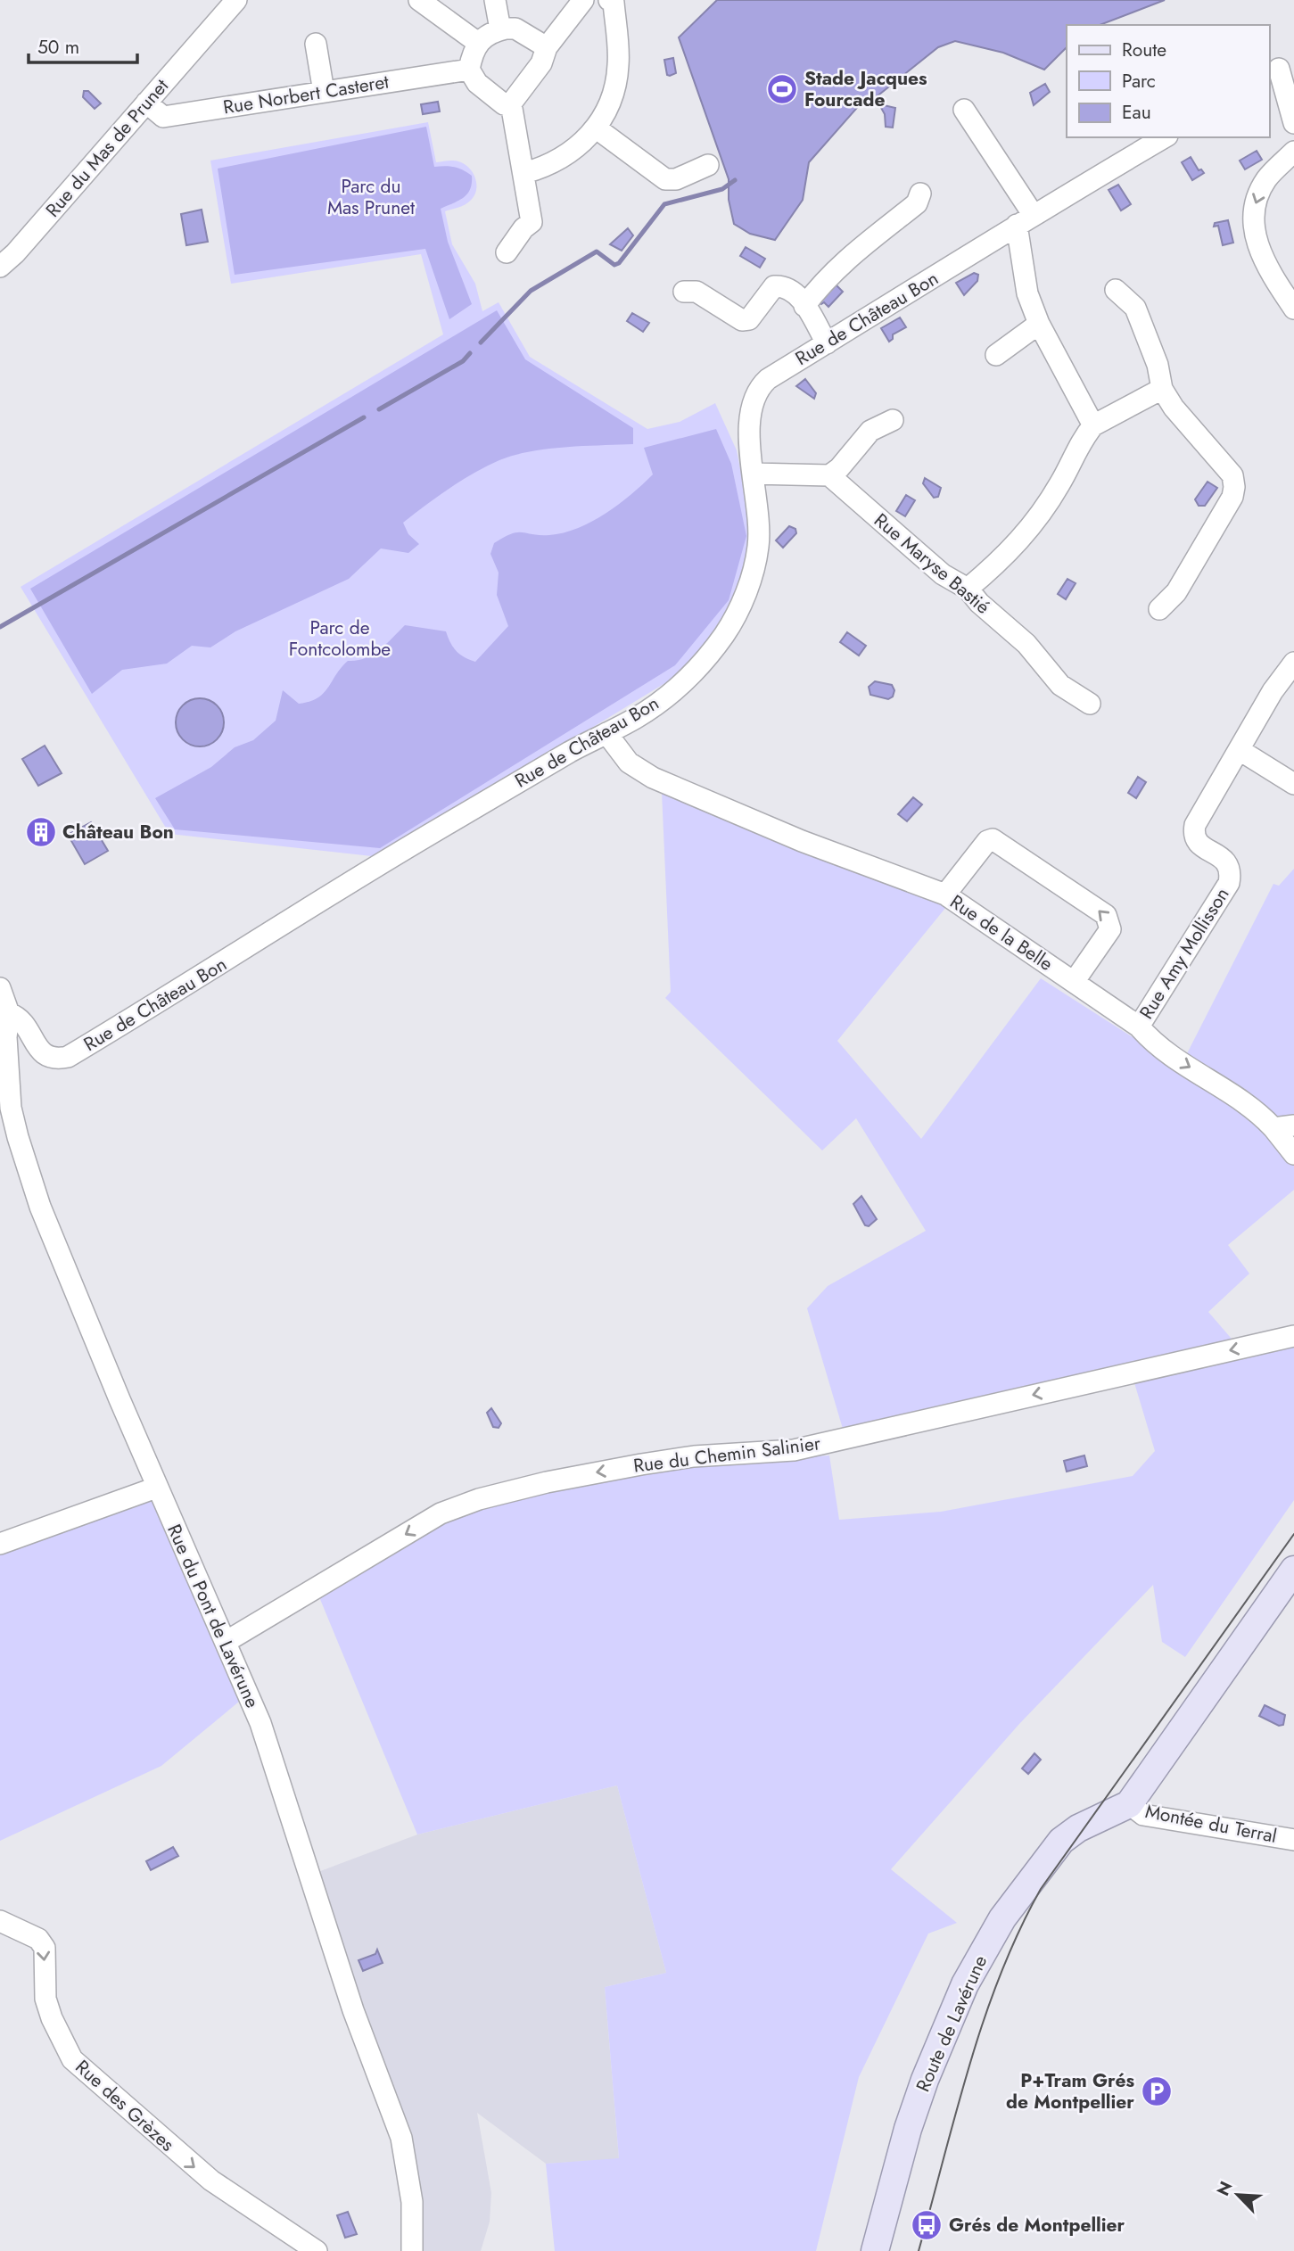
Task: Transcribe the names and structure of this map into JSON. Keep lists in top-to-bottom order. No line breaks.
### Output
{"streets":{"main road":["Route de Lavérune"],"street":["Rue Norbert Casteret","Rue du Mas de Prunet","Rue de Château Bon","Rue Maryse Bastié","Rue de la Belle","Rue Amy Mollisson","Rue du Chemin Salinier","Rue du Pont de Lavérune","Montée du Terral","Rue des Grèzes"]},"crossings":[["Rue Norbert Casteret","Rue du Mas de Prunet"],["Rue de Château Bon","Rue de la Belle"],["Rue de Château Bon","Rue du Pont de Lavérune"],["Rue de la Belle","Rue Amy Mollisson"],["Rue du Chemin Salinier","Rue du Pont de Lavérune"],["Montée du Terral","Route de Lavérune"]],"one_way":["Rue du Chemin Salinier","Rue des Grèzes"],"parks":["Parc du Mas Prunet","Parc de Fontcolombe"],"places":{"sports":["Stade Jacques Fourcade"],"building":["Château Bon"],"parking":["P+Tram Grés de Montpellier"],"bus stop":["Grés de Montpellier"]},"legend":["Route","Parc","Eau"],"scale_bar":"50 m","north":"top left"}
